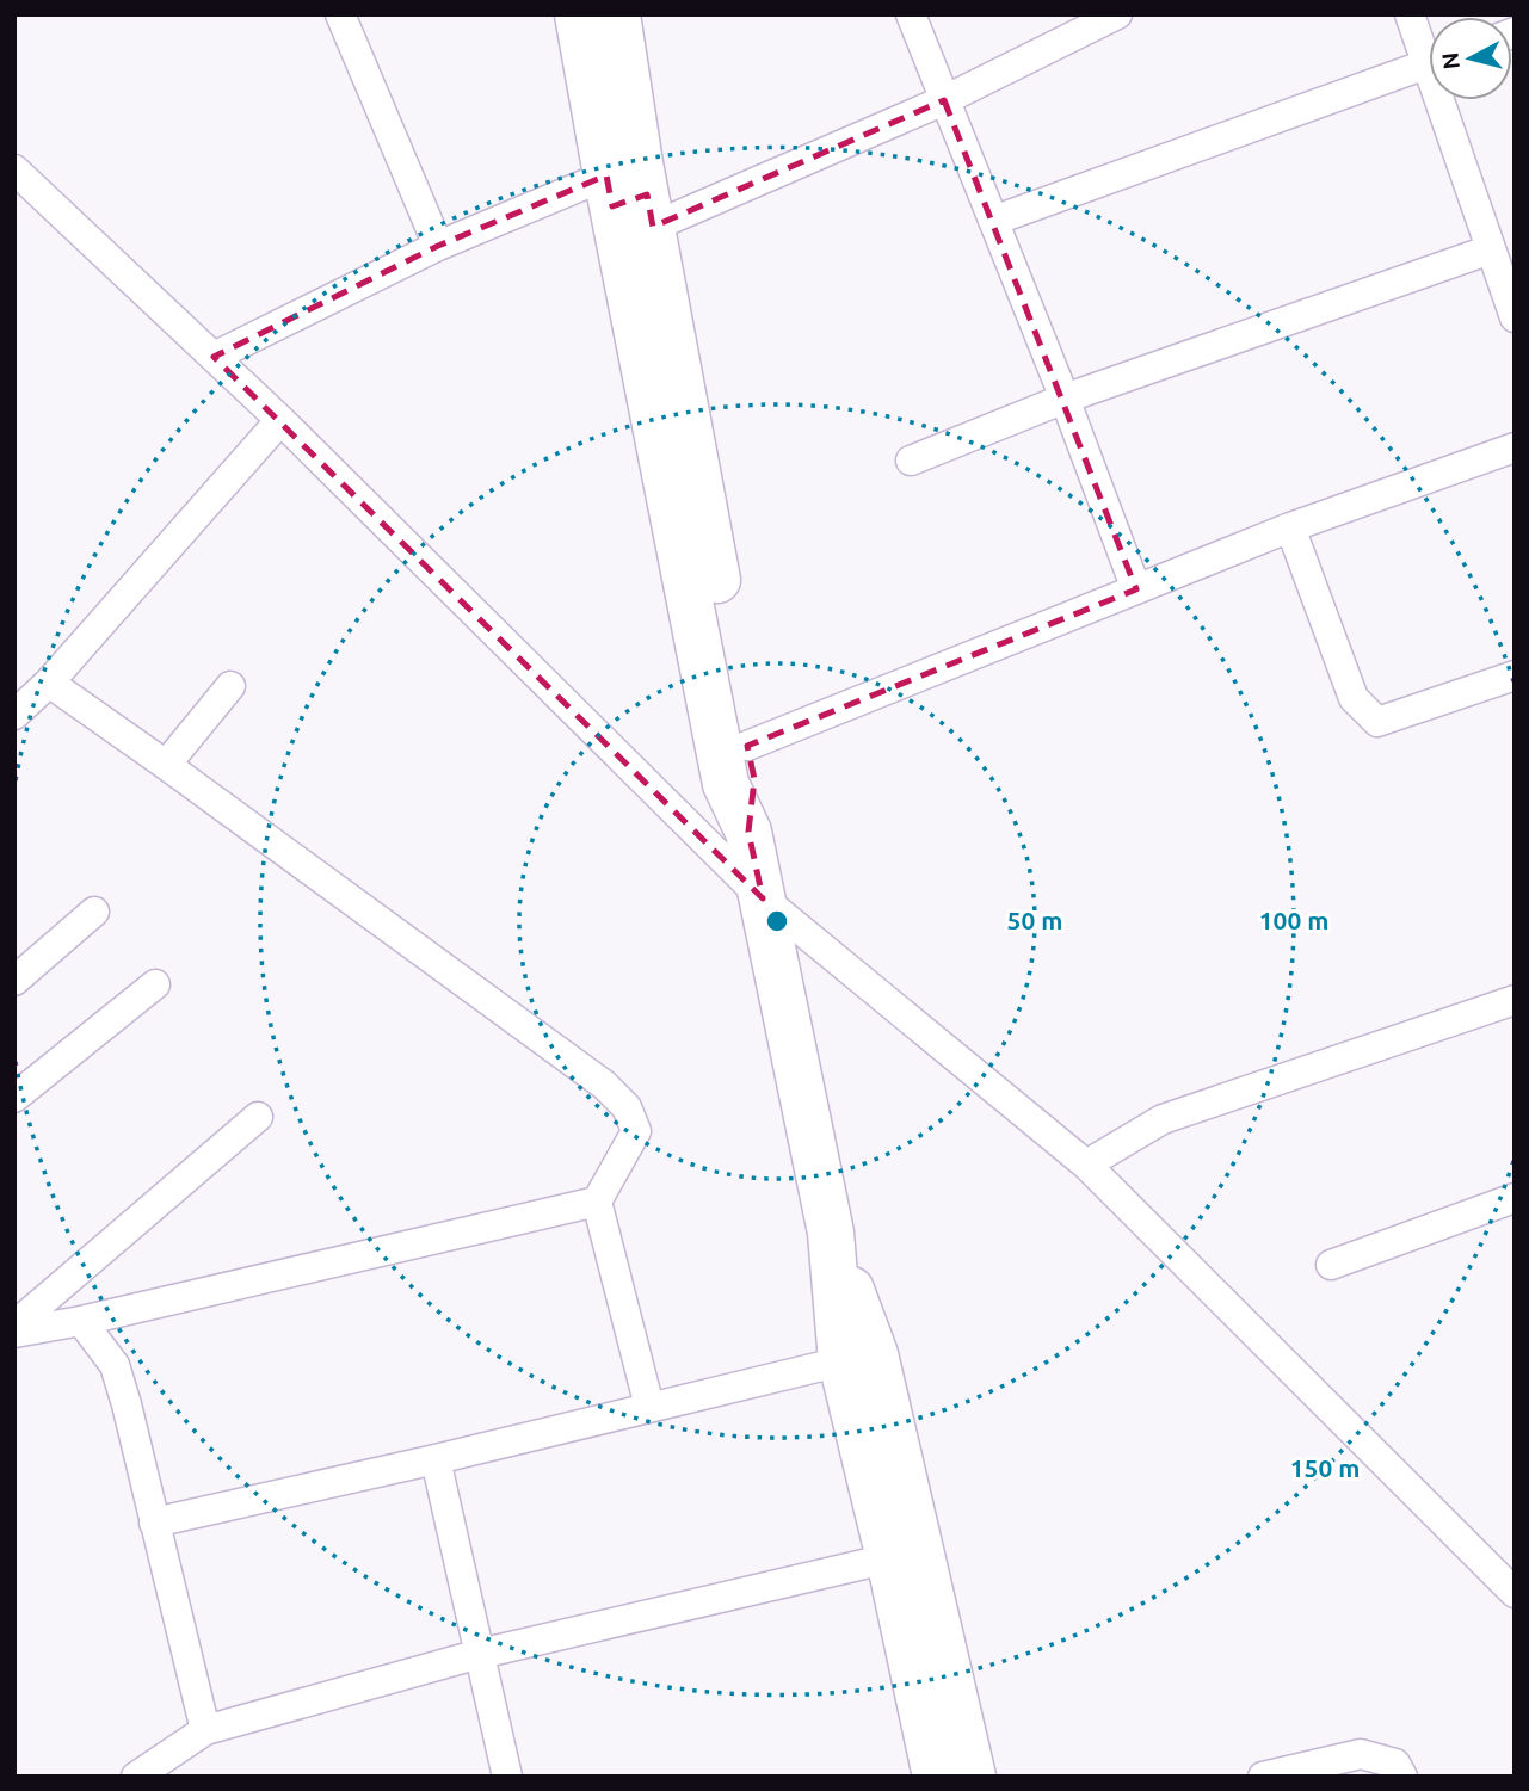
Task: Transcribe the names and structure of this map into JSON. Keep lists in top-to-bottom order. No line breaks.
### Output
{"north":"left","rings":["50 m","100 m","150 m"]}
